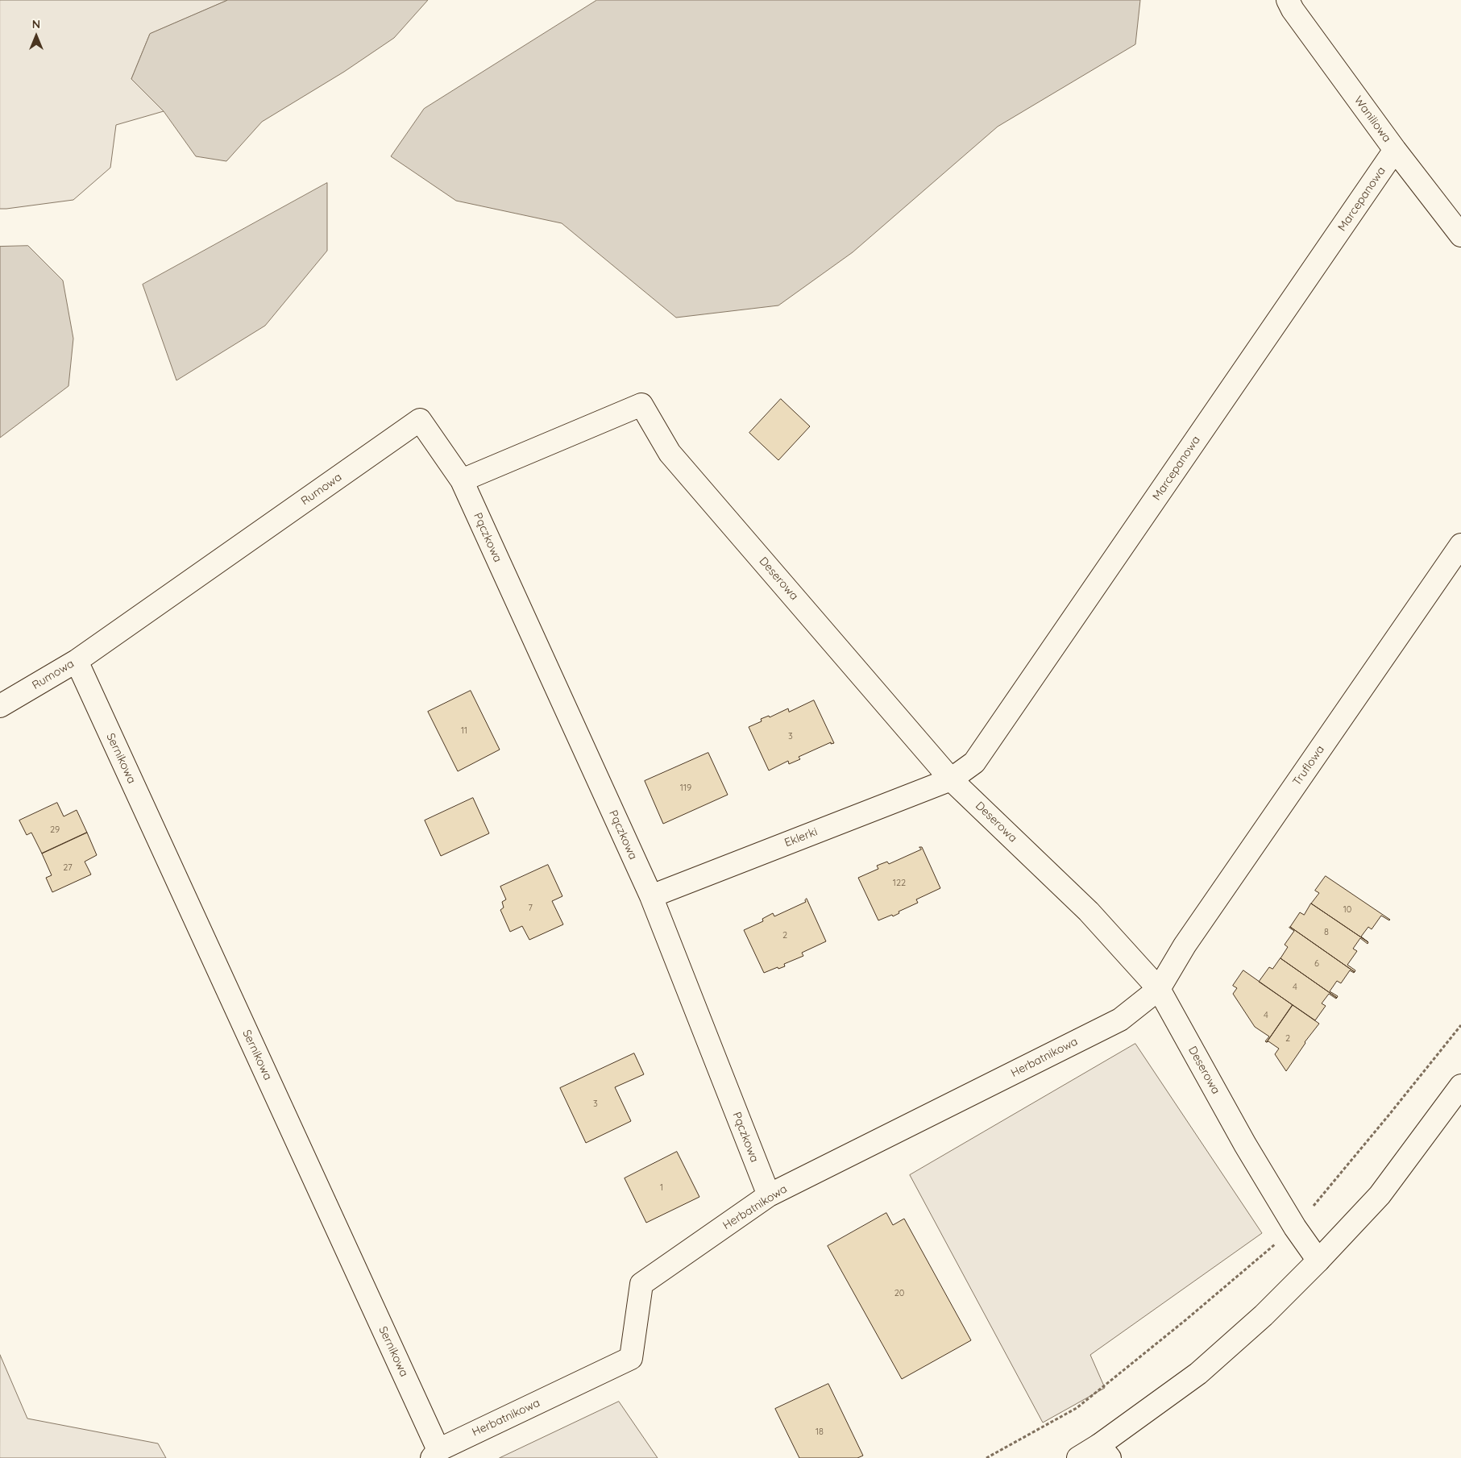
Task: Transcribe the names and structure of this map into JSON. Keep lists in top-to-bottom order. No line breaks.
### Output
{"streets":{"street":["Waniliowa","Marcepanowa","Rumowa","Pączkowa","Deserowa","Sernikowa","Truflowa","Eklerki","Herbatnikowa"]},"crossings":[["Waniliowa","Marcepanowa"],["Marcepanowa","Deserowa"],["Marcepanowa","Eklerki"],["Rumowa","Pączkowa"],["Rumowa","Deserowa"],["Rumowa","Sernikowa"],["Pączkowa","Deserowa"],["Pączkowa","Eklerki"],["Pączkowa","Herbatnikowa"],["Deserowa","Truflowa"],["Deserowa","Eklerki"],["Deserowa","Herbatnikowa"],["Sernikowa","Herbatnikowa"],["Truflowa","Herbatnikowa"]],"house_numbers":["11","3","119","29","27","122","7","10","8","2","6","4","4","2","3","1","20","18"],"north":"top"}
